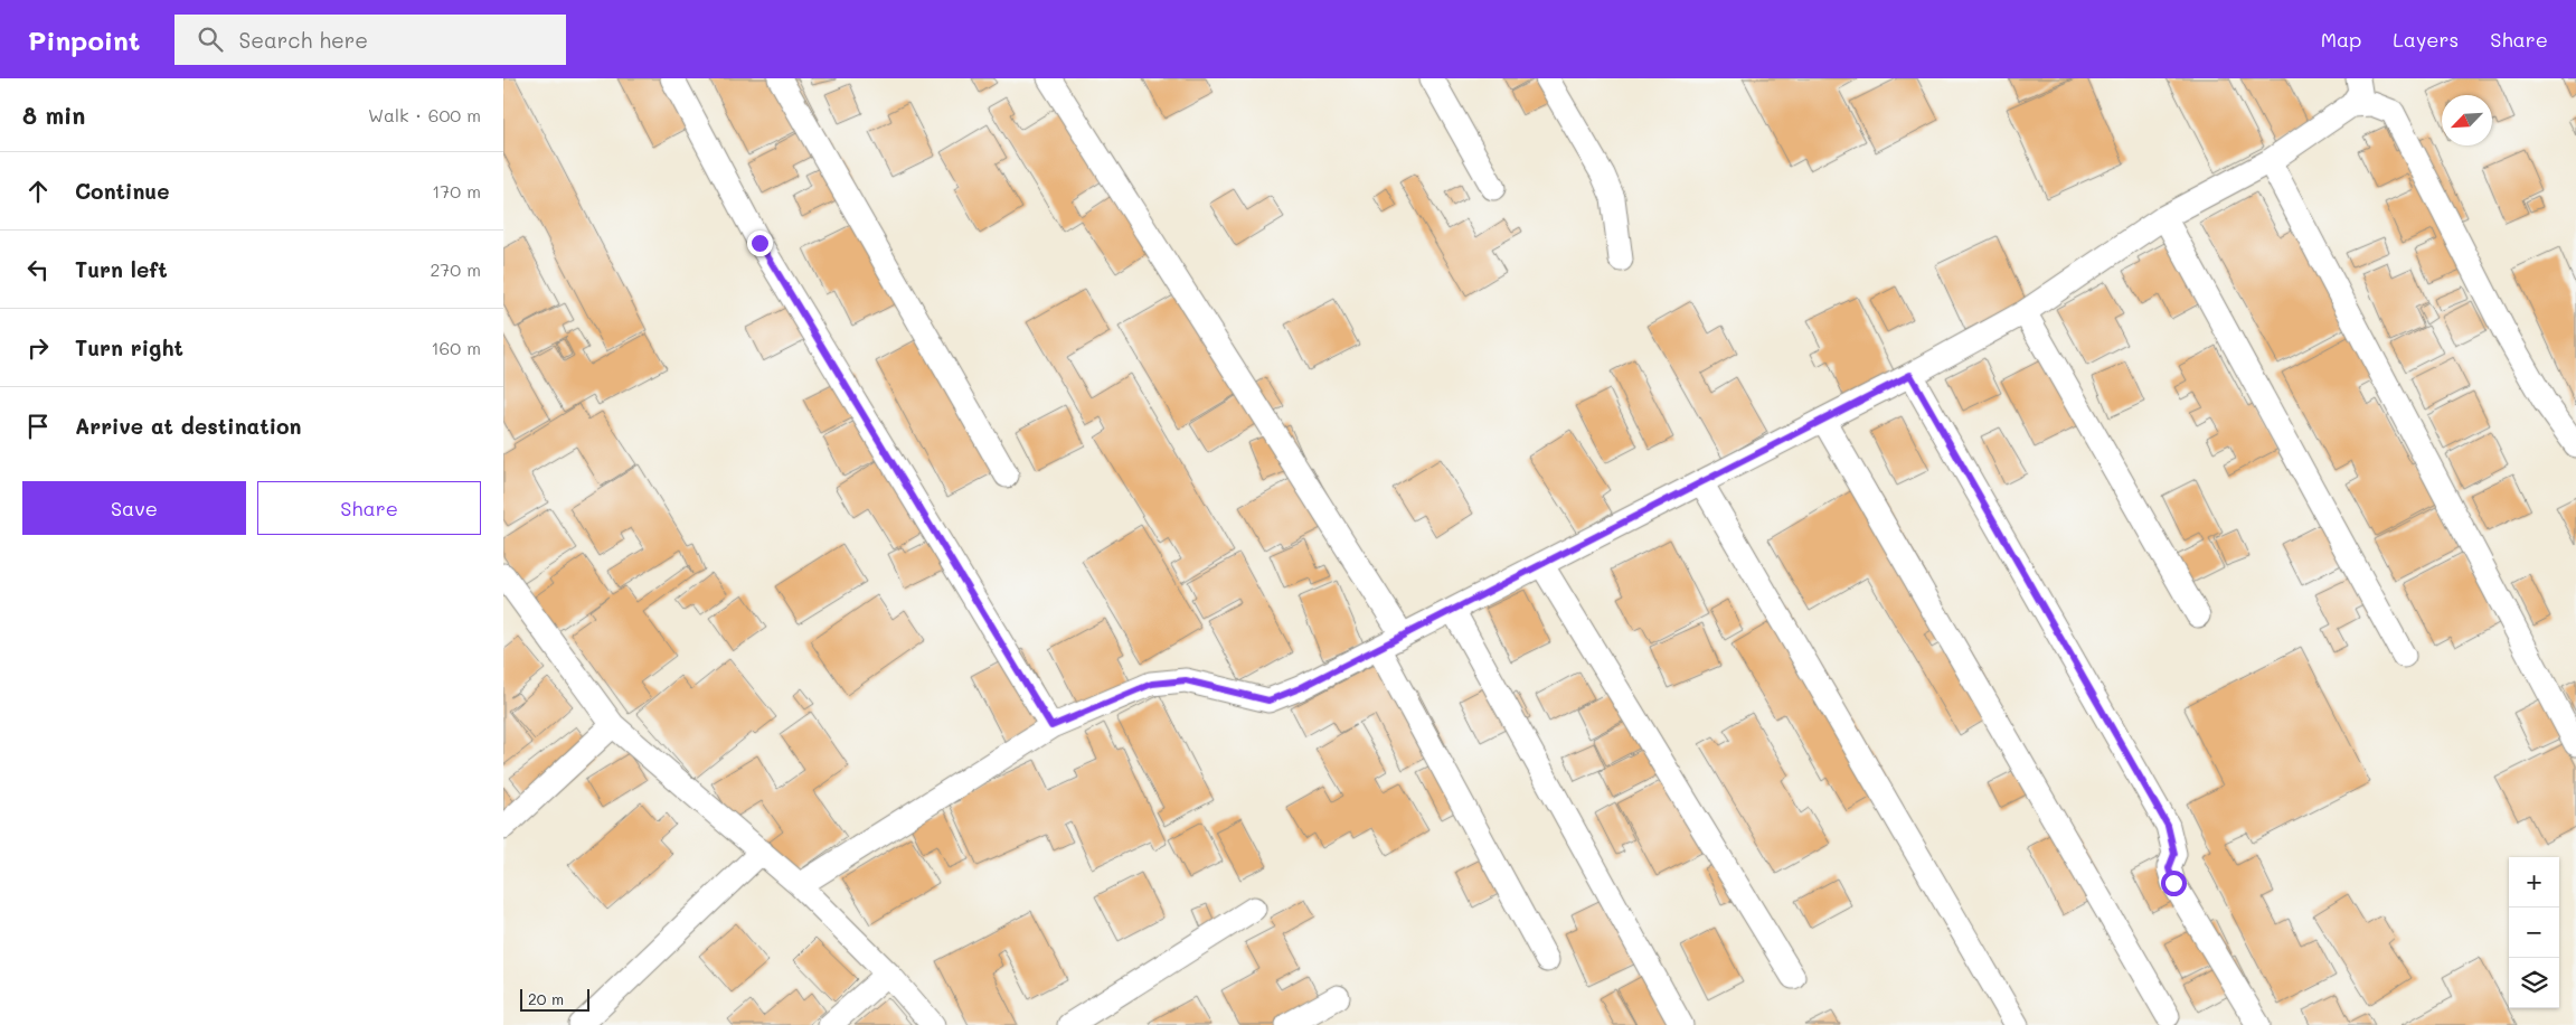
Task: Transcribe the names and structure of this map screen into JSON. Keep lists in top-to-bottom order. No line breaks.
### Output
{"scale_bar":"20 m","north":"bottom left","page":{"header":"Pinpoint","search":"Search here","nav":["Map","Layers","Share"],"heading":["8 min","Walk · 600 m"],"list":[["Continue","170 m"],["Turn left","270 m"],["Turn right","160 m"],"Arrive at destination"],"buttons":["Save","Share"],"map_buttons":["+","−"],"scale":"20 m"}}
